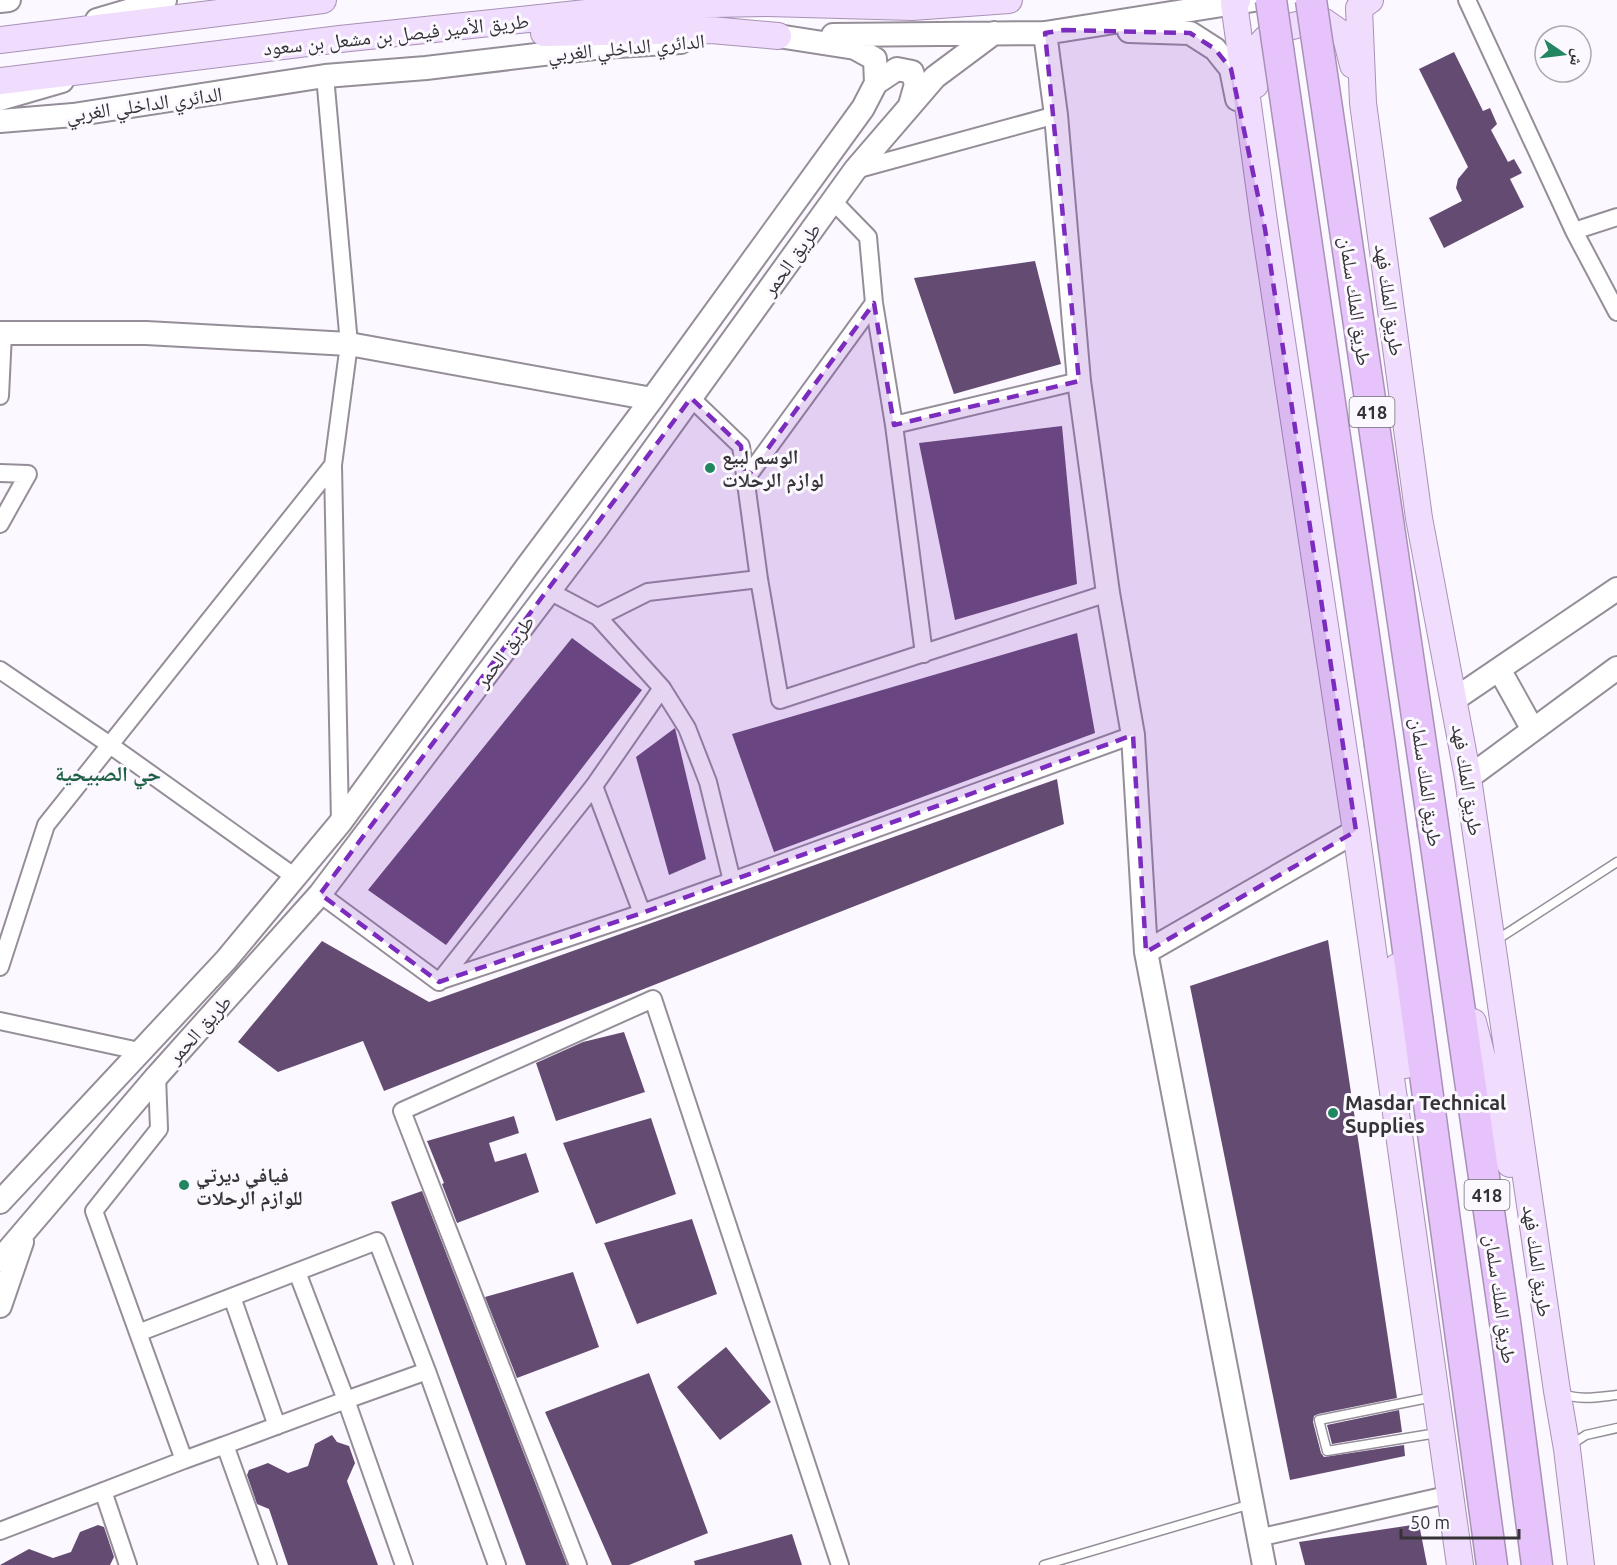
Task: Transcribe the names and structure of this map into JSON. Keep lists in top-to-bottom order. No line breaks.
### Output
{"streets":{"highway":["طريق الملك سلمان","418"],"main road":["طريق الأمير فيصل بن مشعل بن سعود","طريق الملك فهد"],"street":["الدائري الداخلي الغربي","طريق الحمر"]},"crossings":[["الدائري الداخلي الغربي","طريق الحمر"]],"districts":["حي الصبيحية"],"places":["الوسم لبيع لوازم الرحلات","Masdar Technical Supplies","فيافي ديرتي للوازم الرحلات"],"scale_bar":"50 m","north":"right"}
